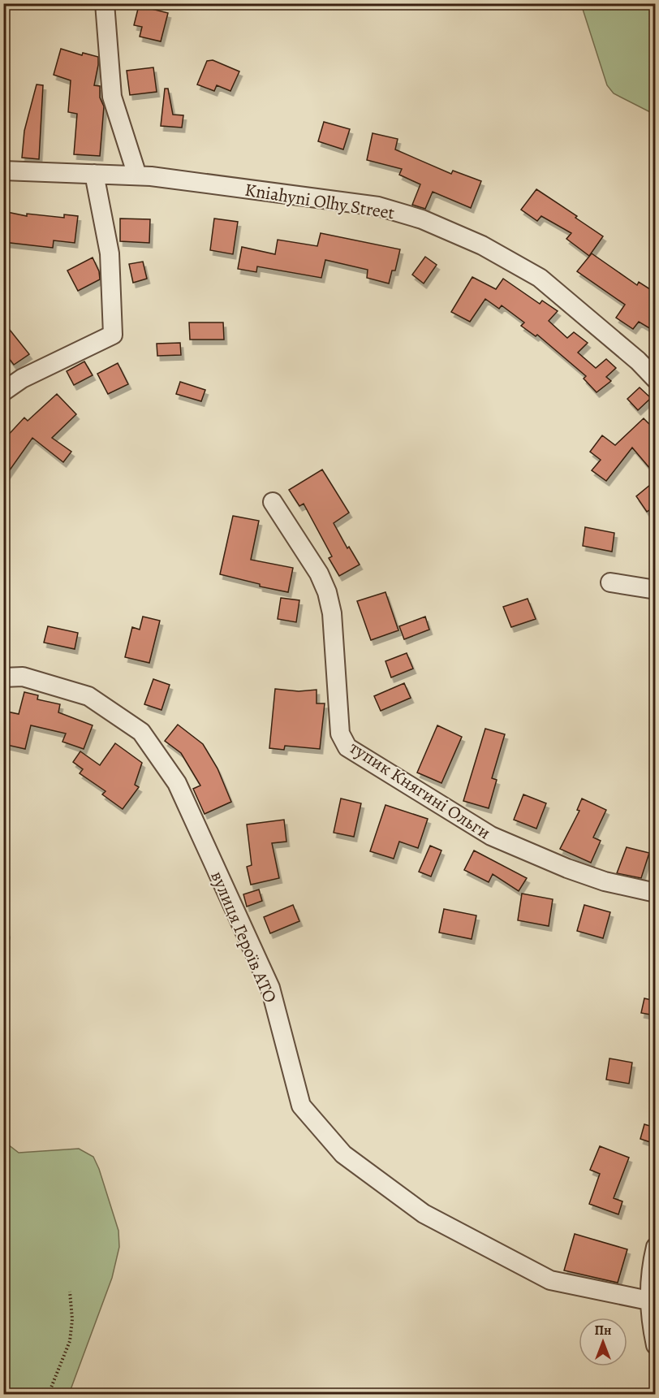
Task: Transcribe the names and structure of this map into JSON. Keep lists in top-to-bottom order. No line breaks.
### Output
{"streets":{"street":["Kniahyni Olhy Street","тупик Княгині Ольги","вулиця Героїв АТО"]},"north":"top"}
